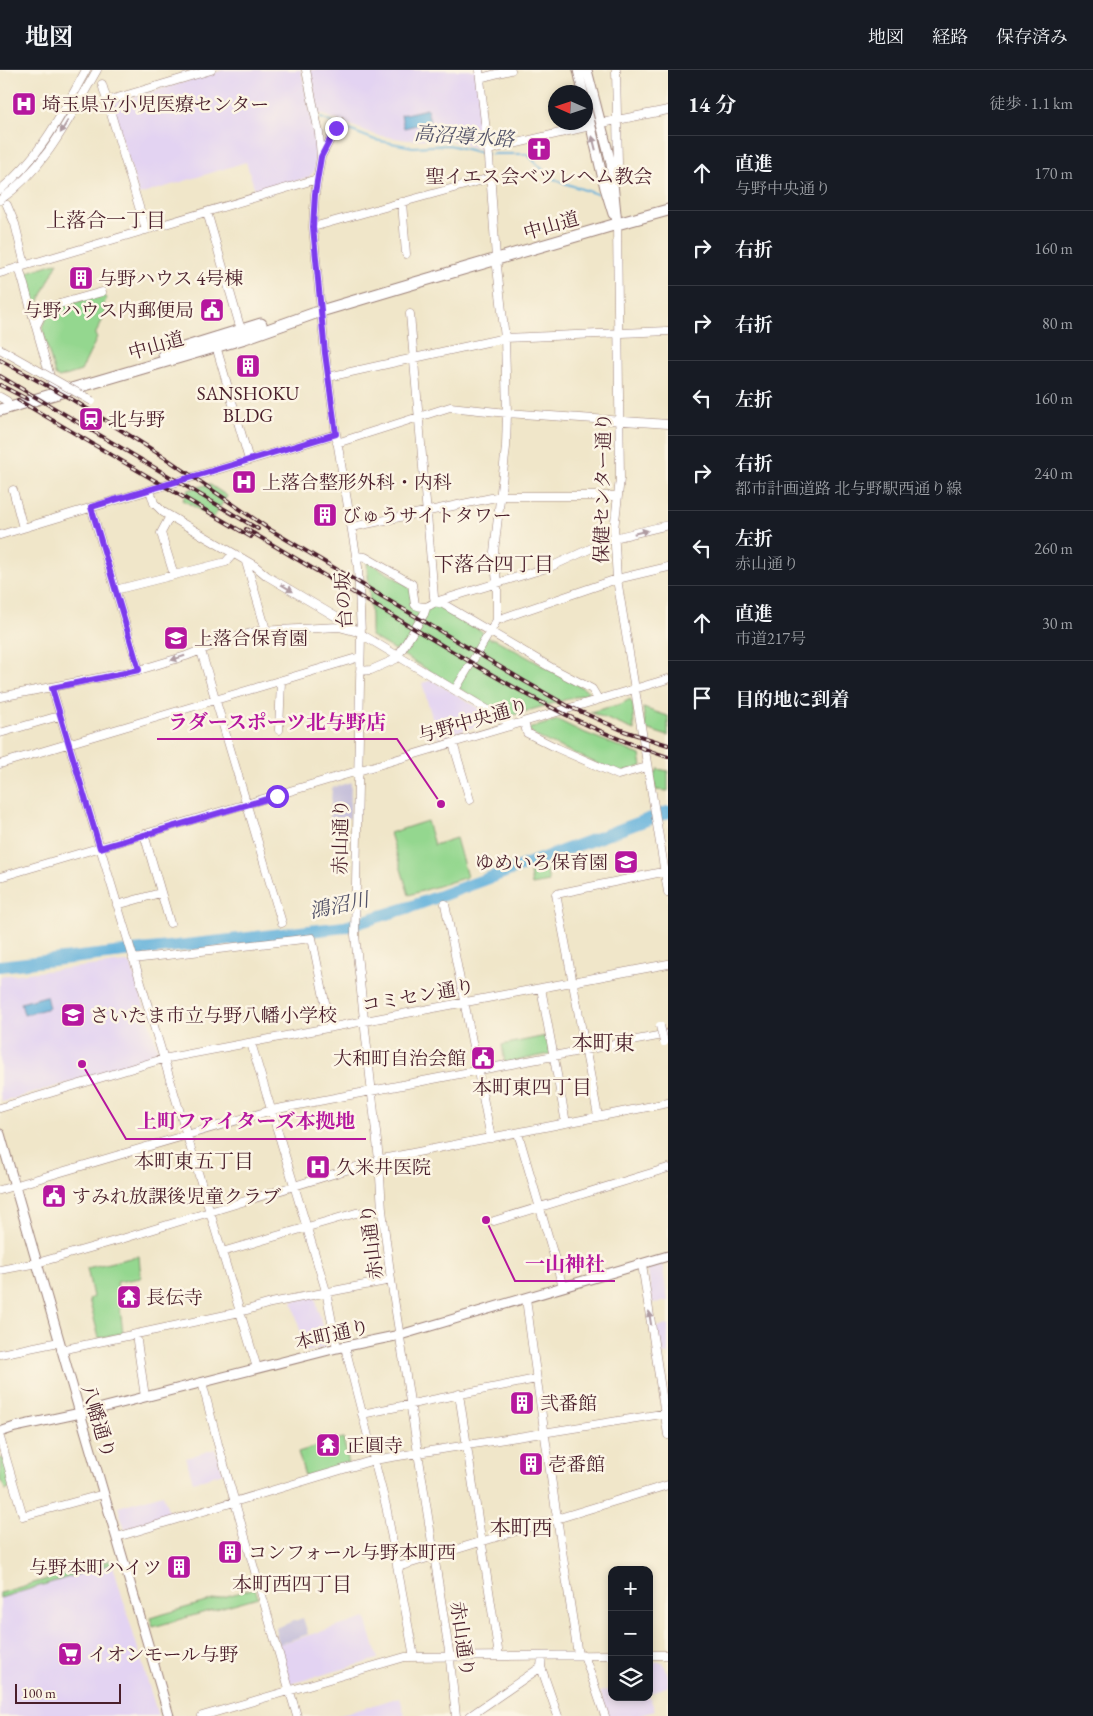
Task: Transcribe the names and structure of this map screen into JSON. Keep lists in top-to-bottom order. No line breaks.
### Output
{"streets":{"highway":["中山道"],"main road":["本町通り","八幡通り"],"street":["保健センター通り","台の坂","与野中央通り","赤山通り","コミセン通り"]},"crossings":[["中山道","保健センター通り"],["保健センター通り","与野中央通り"],["台の坂","赤山通り"],["与野中央通り","赤山通り"],["赤山通り","コミセン通り"],["赤山通り","本町通り"],["本町通り","八幡通り"]],"districts":["上落合一丁目","下落合四丁目","本町東","本町東四丁目","本町東五丁目","本町西","本町西四丁目"],"water":["高沼導水路","鴻沼川"],"places":{"hospital":["埼玉県立小児医療センター","上落合整形外科・内科","久米井医院"],"church":["聖イエス会ベツレヘム教会"],"building":["与野ハウス 4号棟","SANSHOKU BLDG","びゅうサイトタワー","弐番館","壱番館","コンフォール与野本町西","与野本町ハイツ"],"public building":["与野ハウス内郵便局","大和町自治会館","すみれ放課後児童クラブ"],"station":["北与野"],"school or university":["上落合保育園","ゆめいろ保育園","さいたま市立与野八幡小学校"],"other":["ラダースポーツ北与野店","上町ファイターズ本拠地","一山神社"],"temple":["長伝寺","正圓寺"],"supermarket":["イオンモール与野"]},"scale_bar":"100 m","north":"left","page":{"header":"地図","nav":["地図","経路","保存済み"],"heading":["14 分","徒歩 · 1.1 km"],"list":[["直進","与野中央通り","170 m"],["右折","160 m"],["右折","80 m"],["左折","160 m"],["右折","都市計画道路 北与野駅西通り線","240 m"],["左折","赤山通り","260 m"],["直進","市道217号","30 m"],"目的地に到着"],"map_buttons":["+","−"],"scale":"100 m"}}
